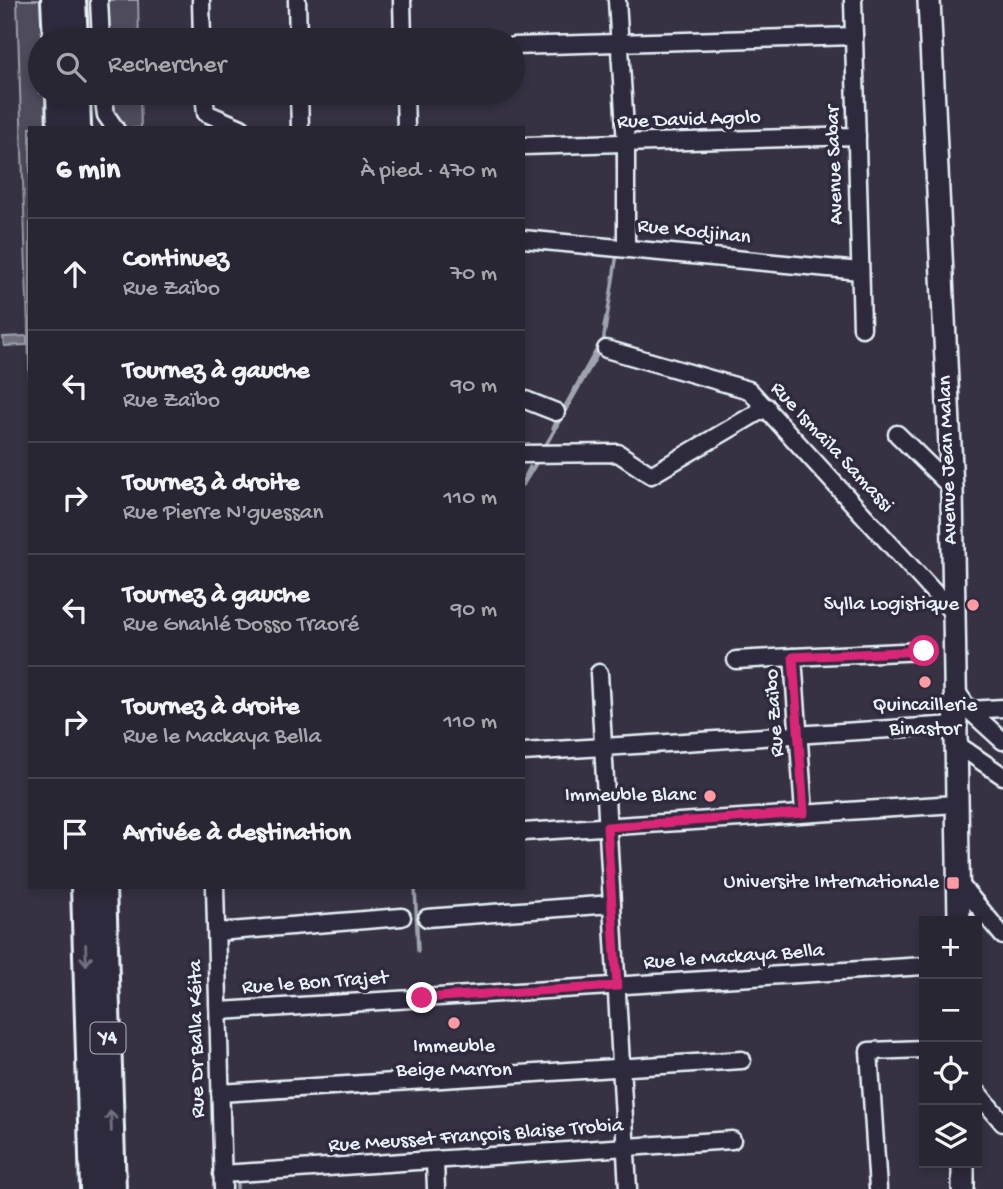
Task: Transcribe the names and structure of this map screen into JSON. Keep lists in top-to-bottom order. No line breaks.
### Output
{"streets":{"highway":["Y4"],"main road":["Avenue Jean Malan"],"street":["Rue David Agolo","Avenue Sabar","Rue Kodjinan","Rue Ismaïla Samassi","Rue Zaïbo","Rue le Mackaya Bella","Rue le Bon Trajet","Rue Dr Balla Kéita","Rue Meusset François Blaise Trobia"]},"crossings":[["Rue David Agolo","Avenue Sabar"],["Avenue Sabar","Rue Kodjinan"],["Rue Ismaïla Samassi","Avenue Jean Malan"],["Rue le Mackaya Bella","Rue le Bon Trajet"],["Rue le Bon Trajet","Rue Dr Balla Kéita"],["Rue Dr Balla Kéita","Rue Meusset François Blaise Trobia"]],"places":{"other":["Sylla Logistique","Quincaillerie Binastor","Immeuble Blanc","Immeuble Beige Marron"],"transit":["Universite Internationale"]},"page":{"search":"Rechercher","heading":["6 min","À pied · 470 m"],"list":[["Continuez","Rue Zaïbo","70 m"],["Tournez à gauche","Rue Zaïbo","90 m"],["Tournez à droite","Rue Pierre N'guessan","110 m"],["Tournez à gauche","Rue Gnahlé Dosso Traoré","90 m"],["Tournez à droite","Rue le Mackaya Bella","110 m"],"Arrivée à destination"],"map_buttons":["+","−"]}}
